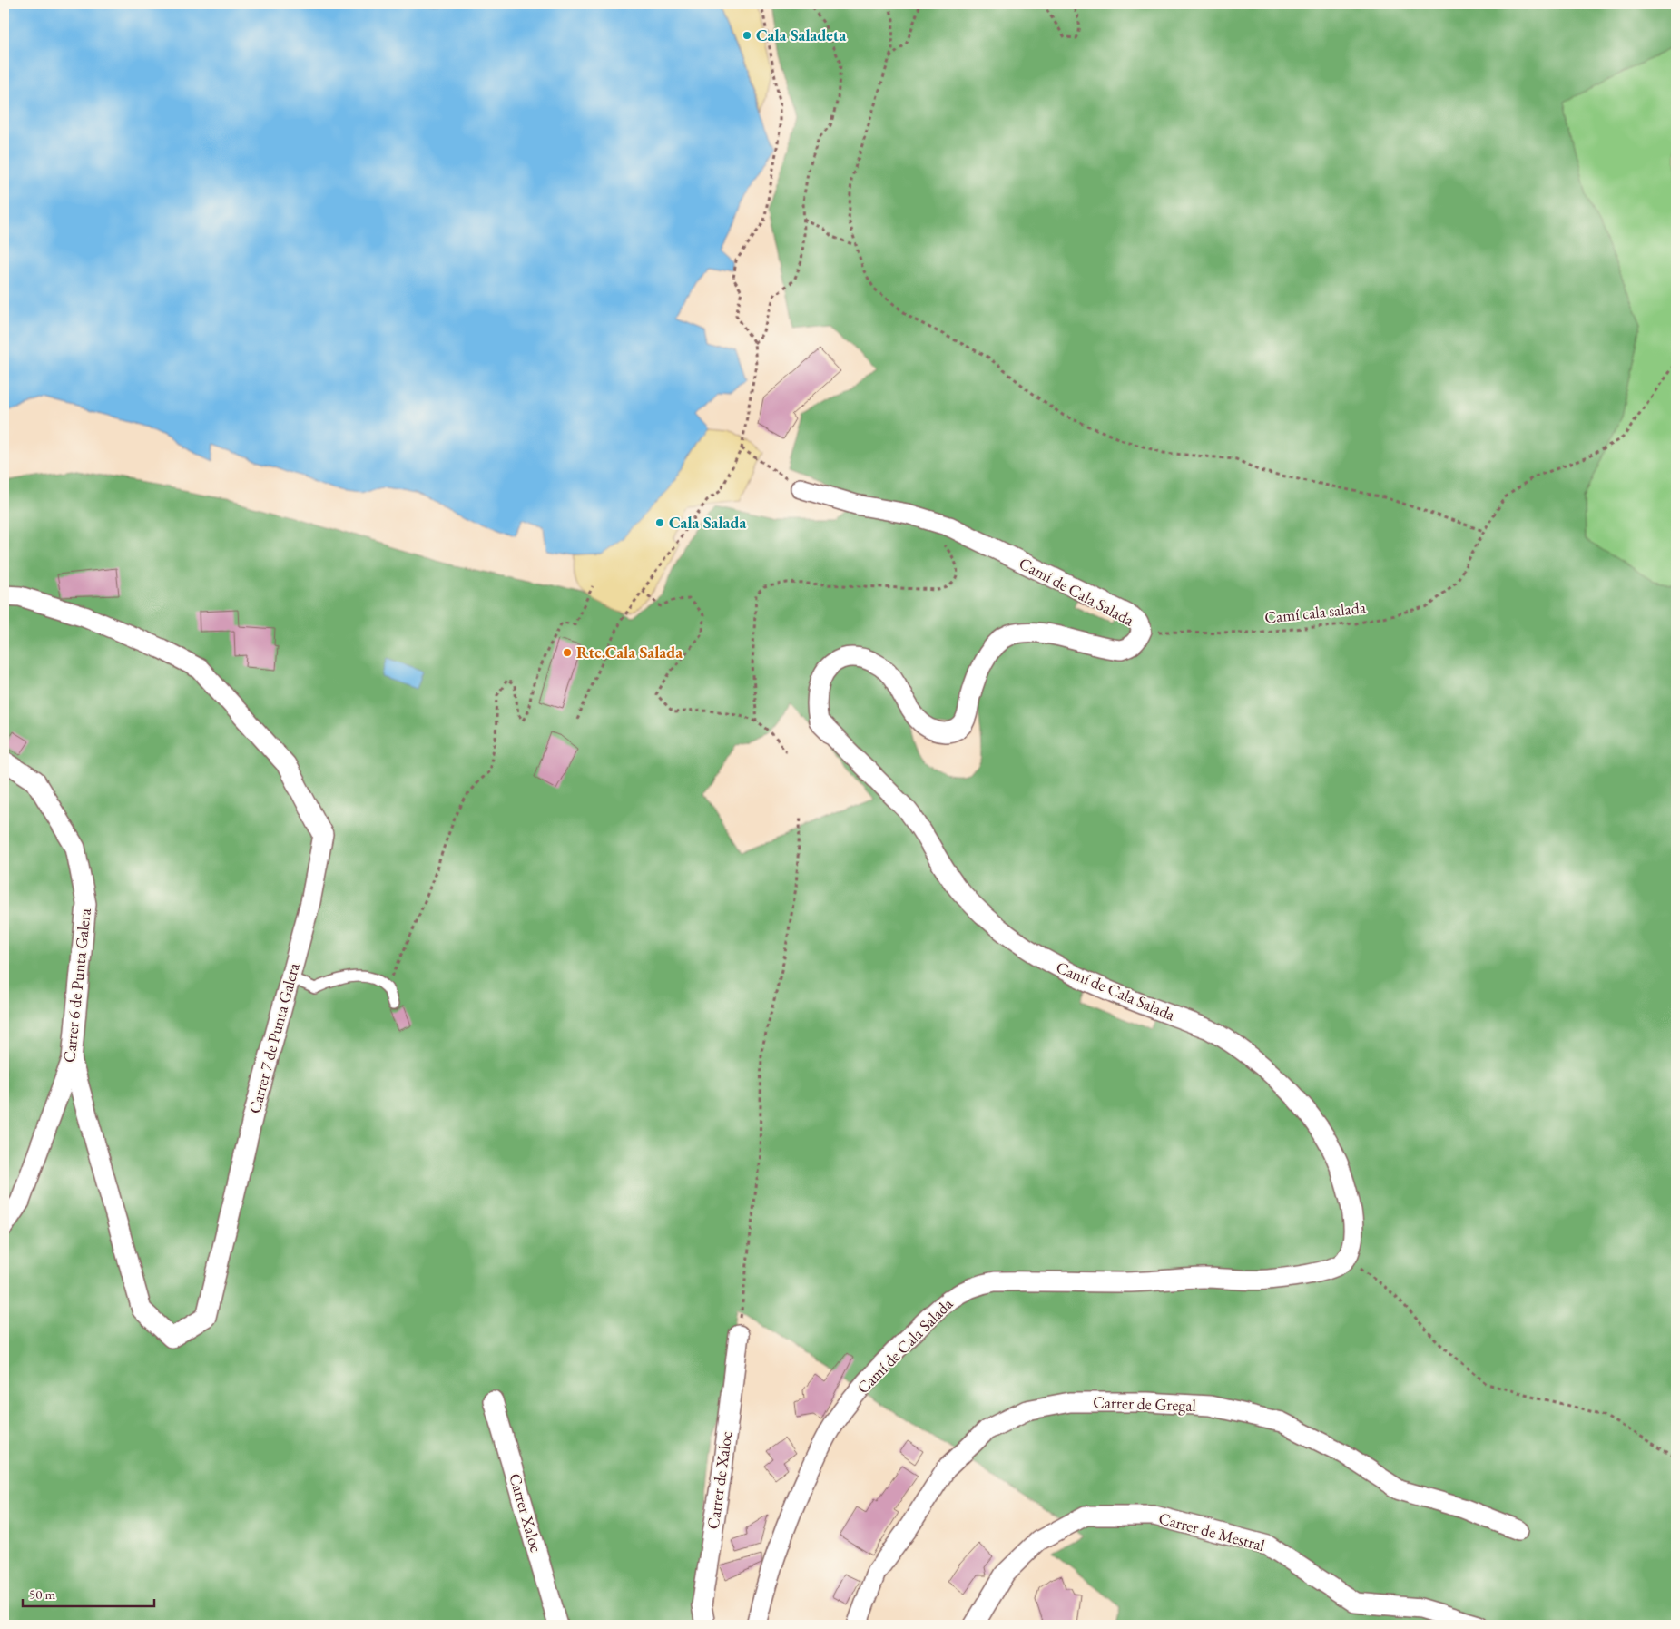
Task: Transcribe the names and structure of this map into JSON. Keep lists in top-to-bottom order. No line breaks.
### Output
{"streets":{"street":["Camí de Cala Salada","Carrer 6 de Punta Galera","Carrer 7 de Punta Galera","Carrer de Gregal","Carrer de Xaloc","Carrer Xaloc","Carrer de Mestral"],"path":["Camí cala salada"]},"crossings":[["Camí de Cala Salada","Camí cala salada"],["Carrer 6 de Punta Galera","Carrer 7 de Punta Galera"]],"places":["Cala Saladeta","Cala Salada","Rte.Cala Salada"],"scale_bar":"50 m"}
